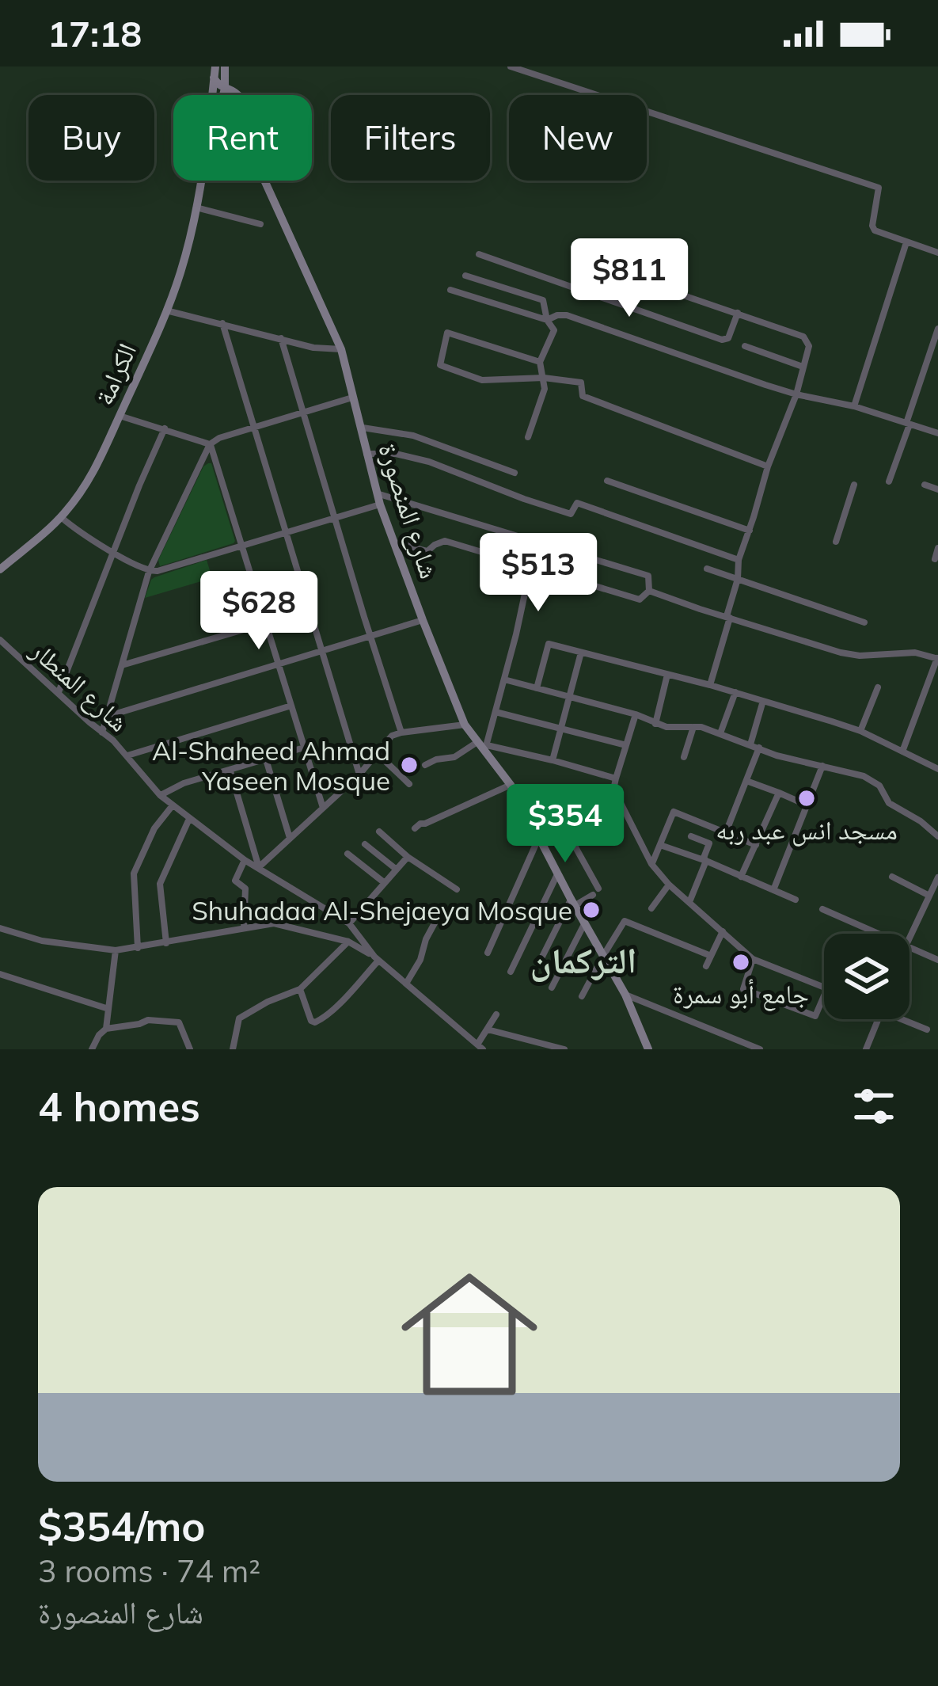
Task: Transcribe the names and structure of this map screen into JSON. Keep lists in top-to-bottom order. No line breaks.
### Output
{"streets":{"main road":["الكرامة","شارع المنصورة"],"street":["شارع المنطار"]},"crossings":[["الكرامة","شارع المنصورة"]],"districts":["التركمان"],"places":["Al-Shaheed Ahmad Yaseen Mosque","مسجد انس عبد ربه","Shuhadaa Al-Shejaeya Mosque","جامع أبو سمرة"],"page":{"status":"17:18","chip":["Buy","Rent","Filters","New"],"price":["$811","$513","$628","$354"],"heading":"4 homes","list":[{"name":"$354/mo","note":"3 rooms · 74 m² · شارع المنصورة"}]}}
